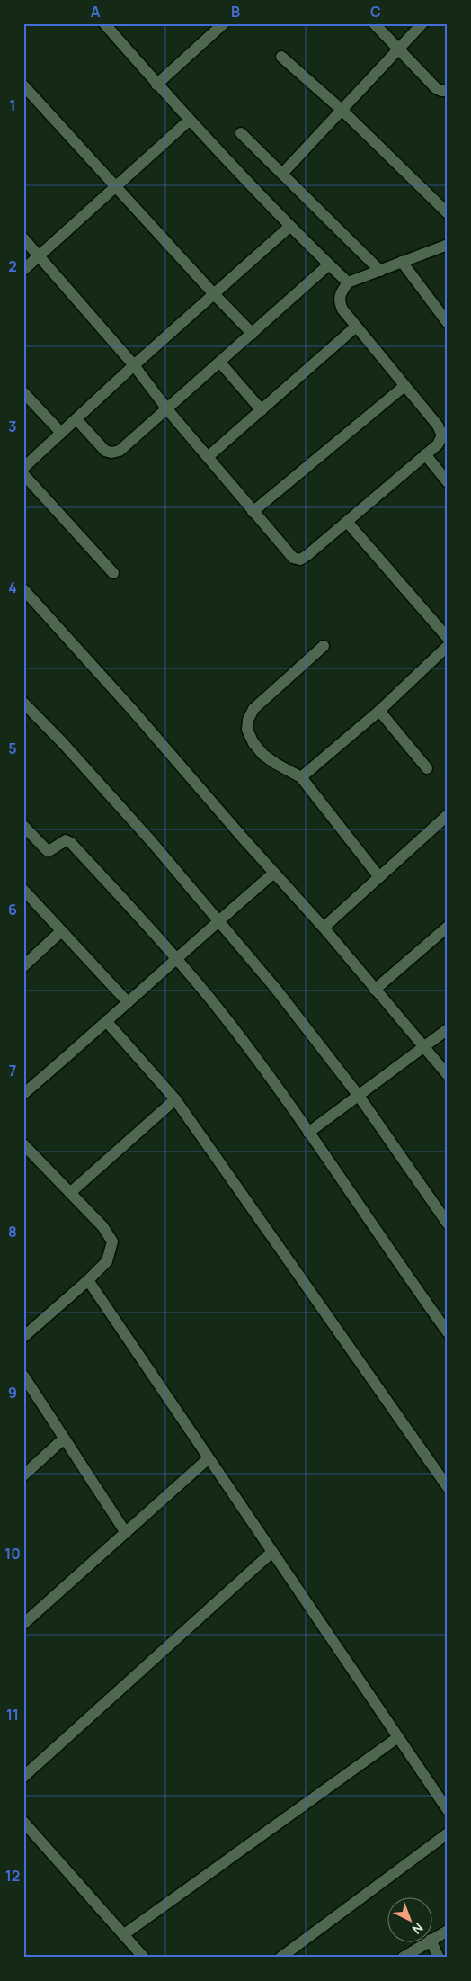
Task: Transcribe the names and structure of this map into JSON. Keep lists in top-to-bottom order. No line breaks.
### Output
{"north":"bottom right","grid":{"columns":["A","B","C"],"rows":["1","2","3","4","5","6","7","8","9","10","11","12"]}}
